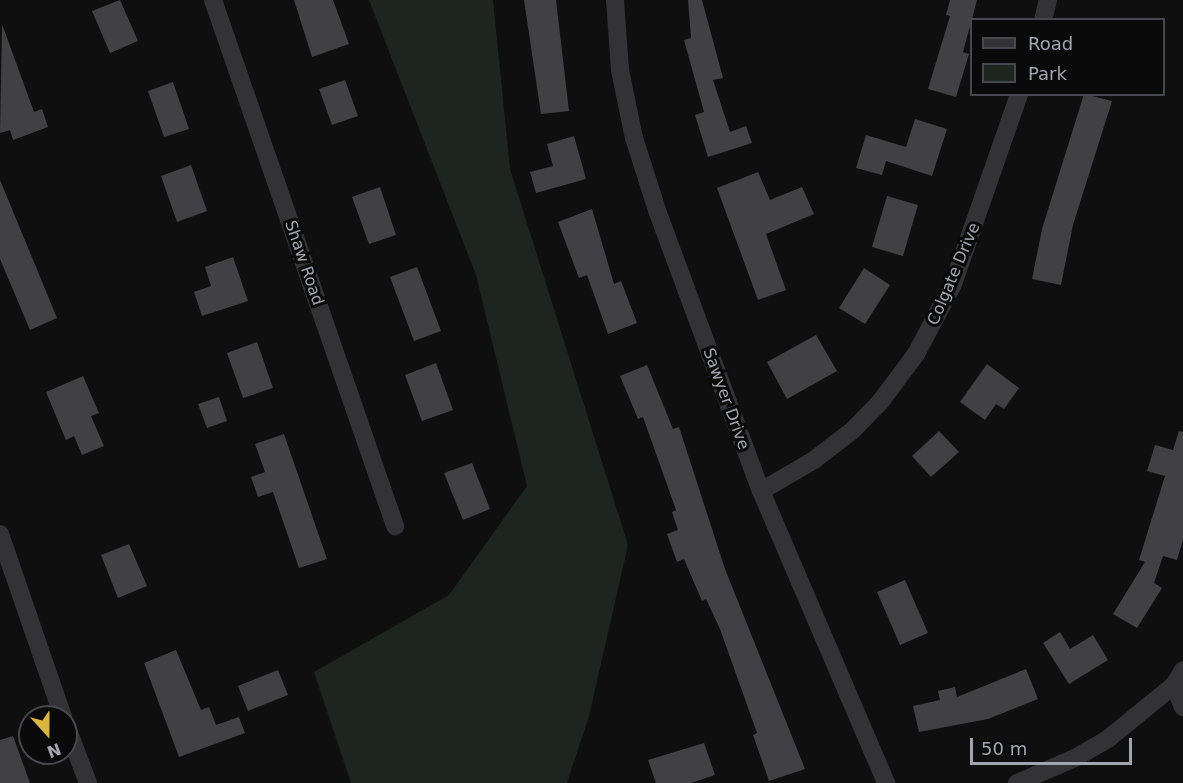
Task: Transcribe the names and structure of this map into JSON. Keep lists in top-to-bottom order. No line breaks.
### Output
{"streets":{"street":["Shaw Road","Colgate Drive","Sawyer Drive"]},"crossings":[["Colgate Drive","Sawyer Drive"]],"legend":["Road","Park"],"scale_bar":"50 m","north":"bottom"}
